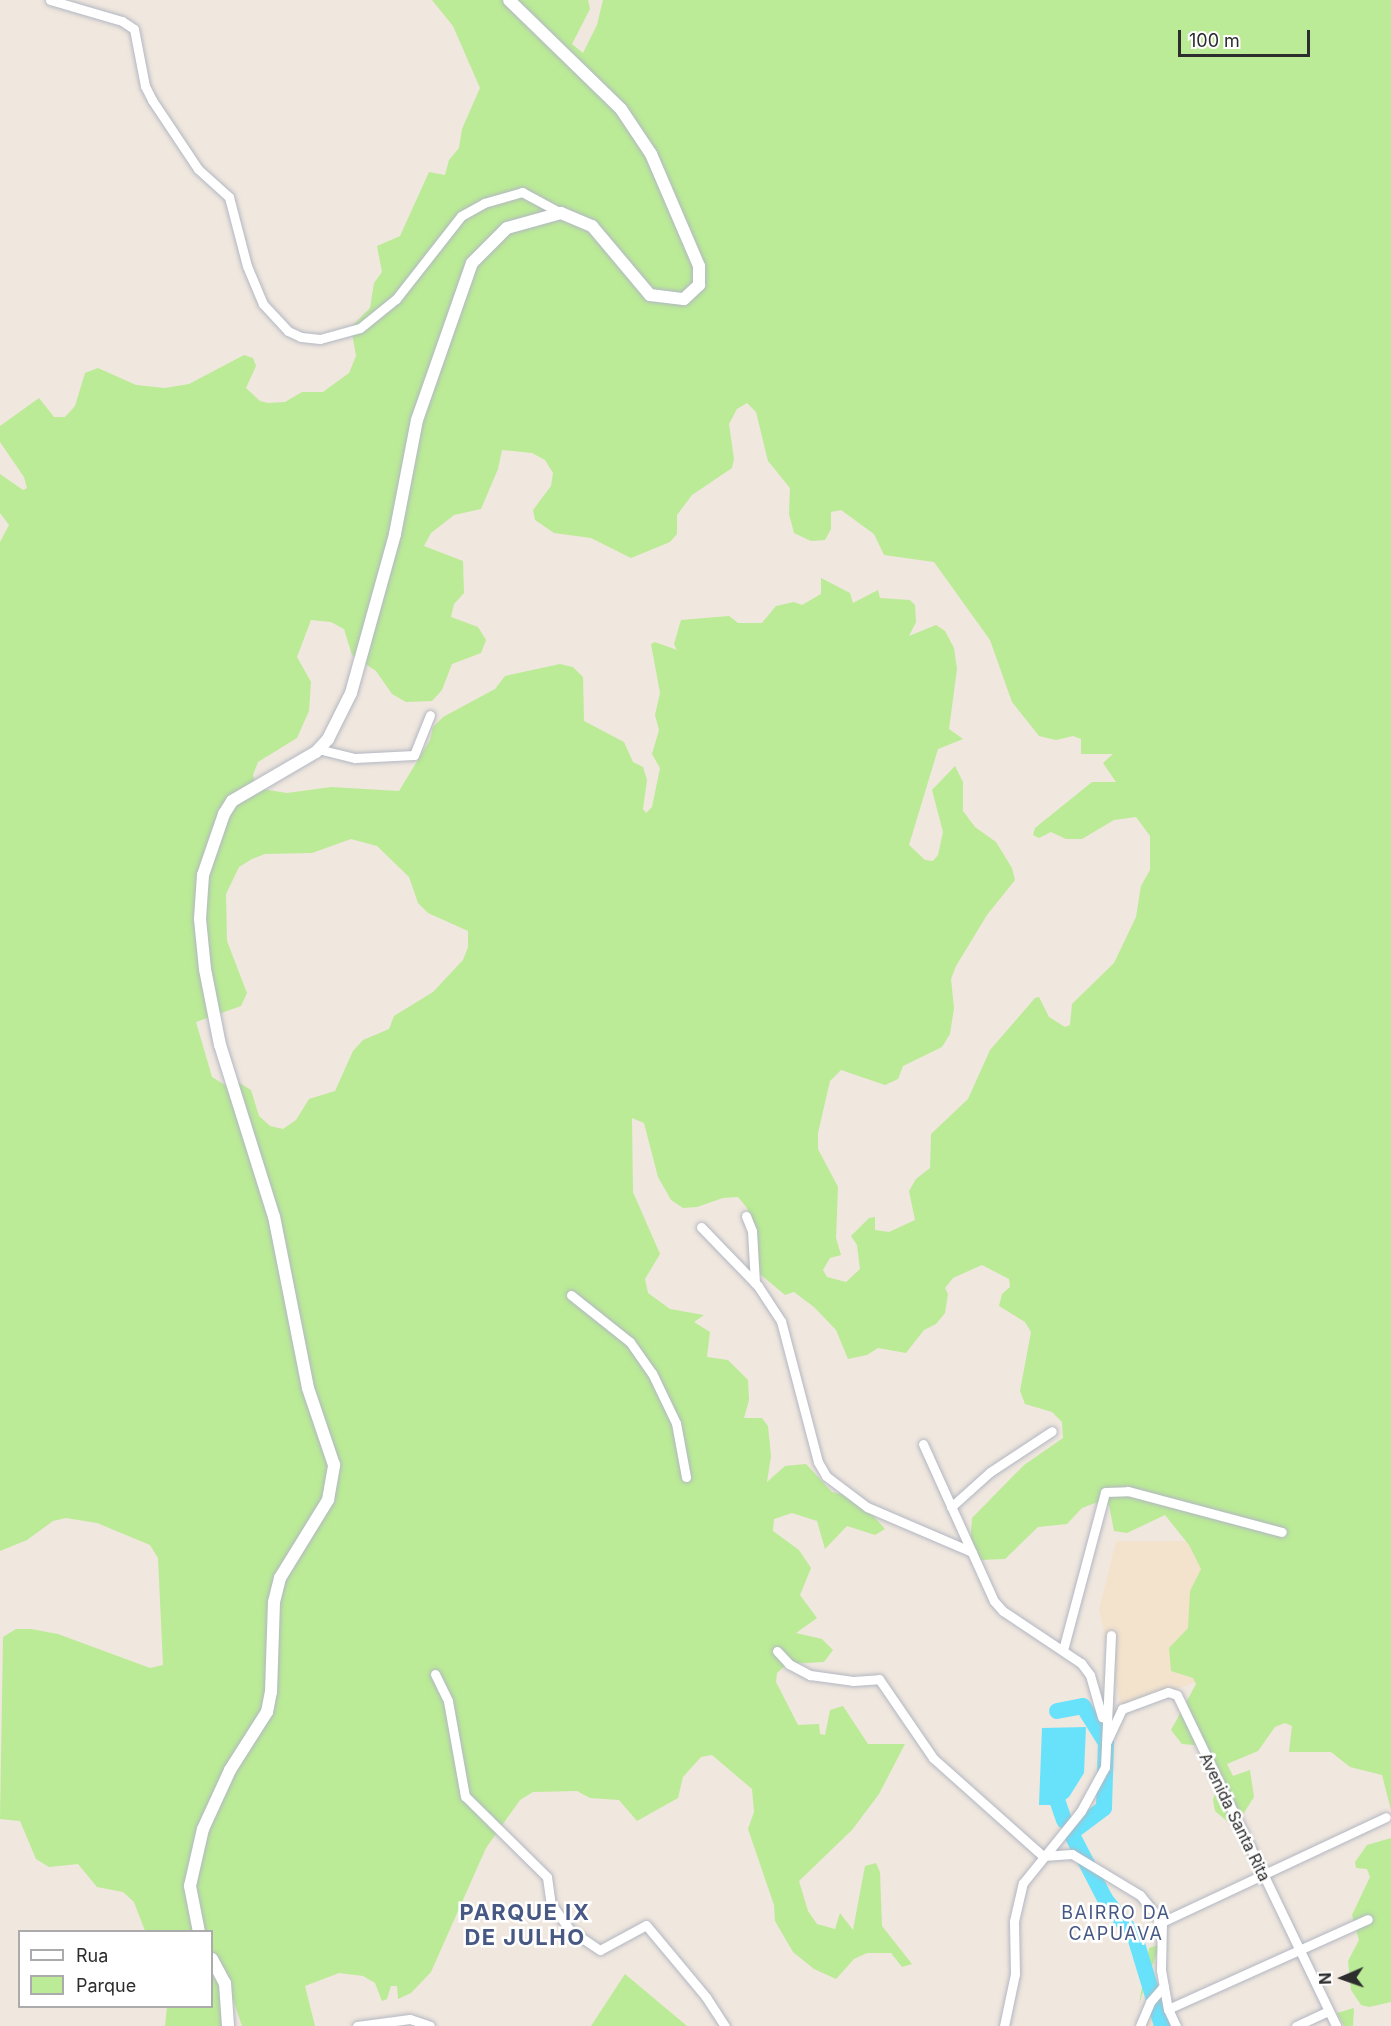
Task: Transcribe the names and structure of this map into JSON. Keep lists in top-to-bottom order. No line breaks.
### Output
{"streets":{"street":["Avenida Santa Rita"]},"districts":["PARQUE IX DE JULHO","BAIRRO DA CAPUAVA"],"legend":["Rua","Parque"],"scale_bar":"100 m","north":"left"}
